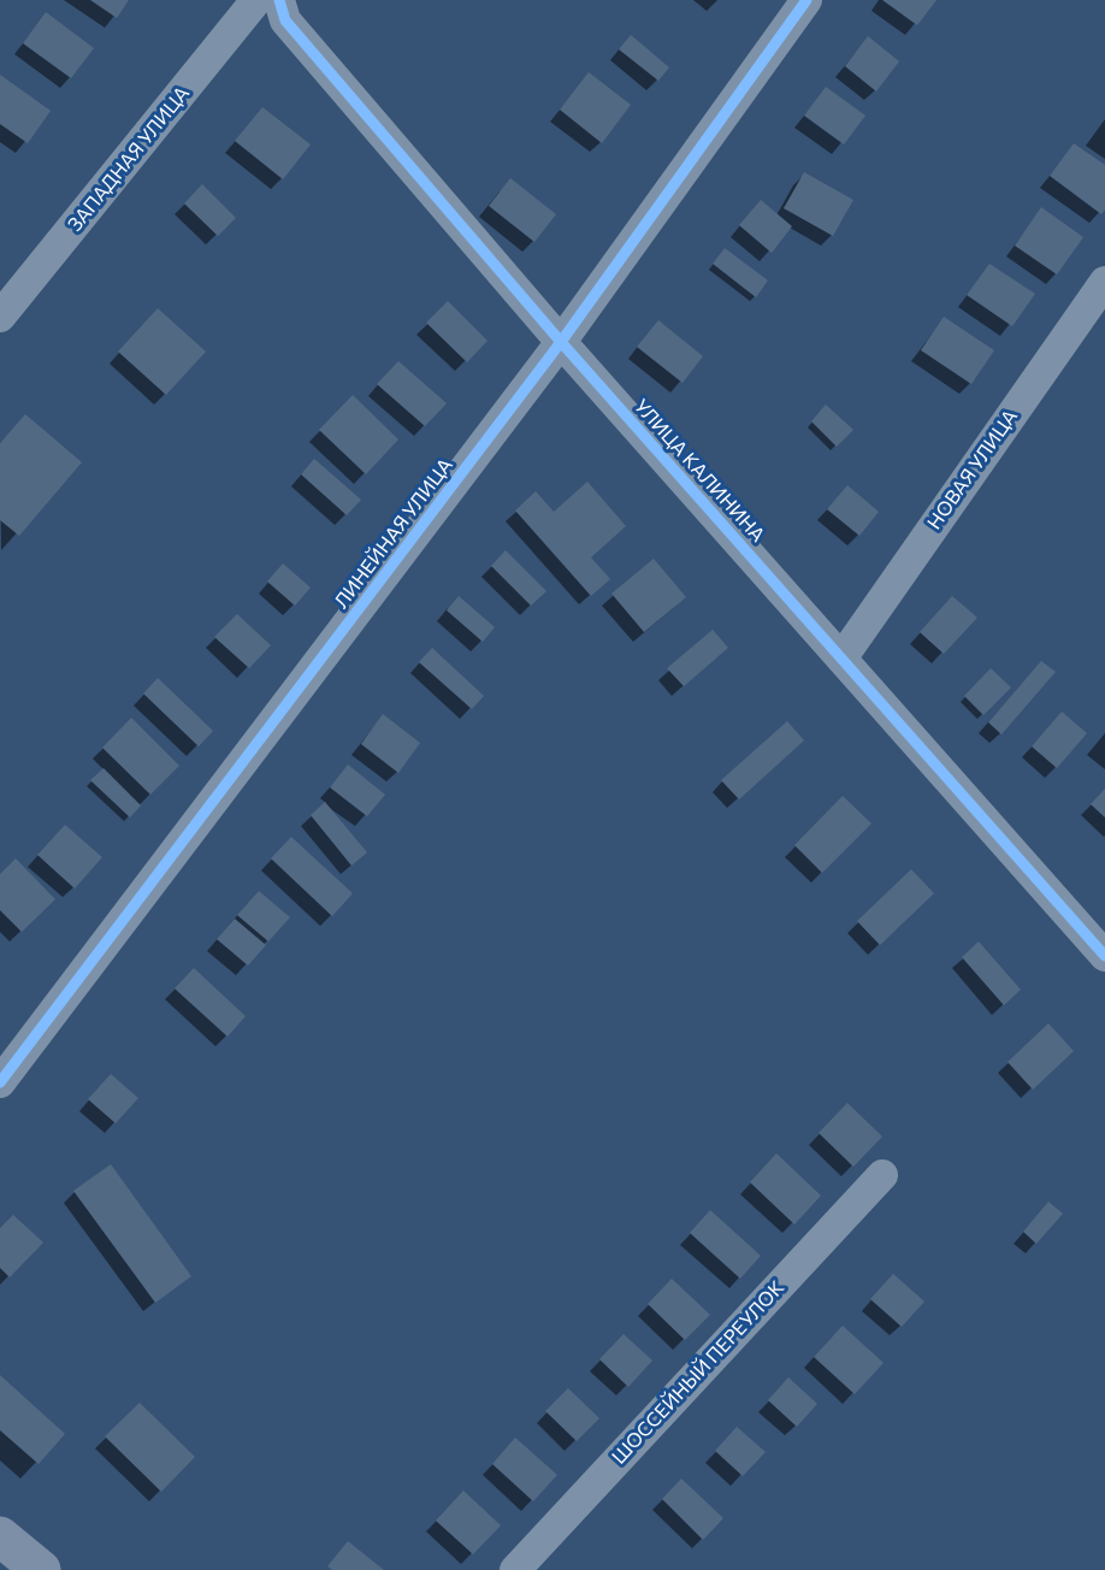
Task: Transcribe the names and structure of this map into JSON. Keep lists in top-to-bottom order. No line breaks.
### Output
{"streets":{"street":["ЗАПАДНАЯ УЛИЦА","НОВАЯ УЛИЦА","УЛИЦА КАЛИНИНА","ЛИНЕЙНАЯ УЛИЦА","ШОССЕЙНЫЙ ПЕРЕУЛОК"]},"crossings":[["НОВАЯ УЛИЦА","УЛИЦА КАЛИНИНА"],["УЛИЦА КАЛИНИНА","ЛИНЕЙНАЯ УЛИЦА"]]}
